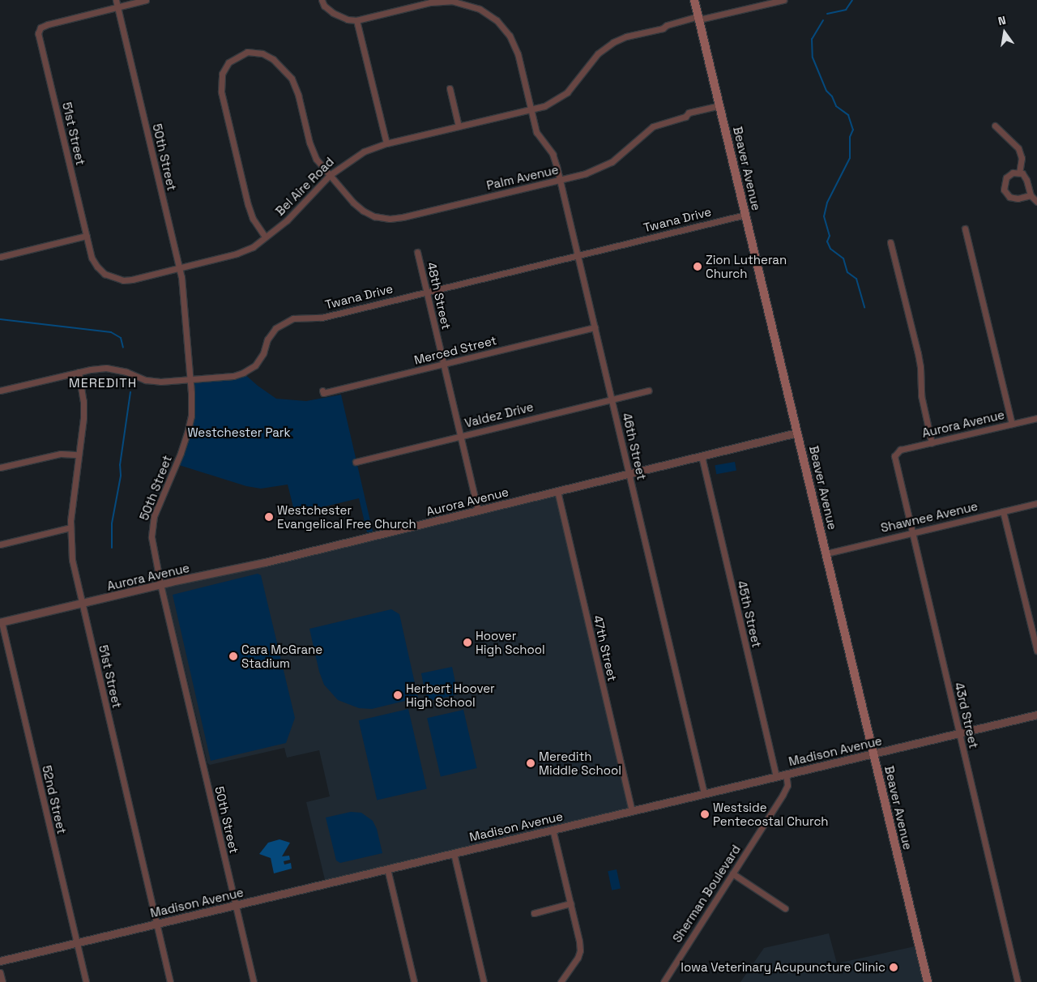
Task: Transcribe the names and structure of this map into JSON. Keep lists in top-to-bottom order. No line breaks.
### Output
{"streets":{"main road":["Beaver Avenue"],"street":["51st Street","50th Street","Palm Avenue","Bel Aire Road","Twana Drive","48th Street","Merced Street","Valdez Drive","Aurora Avenue","46th Street","Shawnee Avenue","45th Street","47th Street","43rd Street","Madison Avenue","52nd Street","Sherman Boulevard"]},"crossings":[["51st Street","50th Street"],["51st Street","Bel Aire Road"],["51st Street","Twana Drive"],["51st Street","Aurora Avenue"],["51st Street","Madison Avenue"],["50th Street","Bel Aire Road"],["50th Street","Twana Drive"],["50th Street","Aurora Avenue"],["50th Street","Madison Avenue"],["Beaver Avenue","Palm Avenue"],["Beaver Avenue","Bel Aire Road"],["Beaver Avenue","Twana Drive"],["Beaver Avenue","Aurora Avenue"],["Beaver Avenue","Shawnee Avenue"],["Beaver Avenue","Madison Avenue"],["Palm Avenue","Bel Aire Road"],["Palm Avenue","46th Street"],["Bel Aire Road","46th Street"],["Twana Drive","48th Street"],["Twana Drive","46th Street"],["48th Street","Merced Street"],["48th Street","Valdez Drive"],["48th Street","Aurora Avenue"],["Merced Street","46th Street"],["Valdez Drive","46th Street"],["Aurora Avenue","46th Street"],["Aurora Avenue","45th Street"],["Aurora Avenue","47th Street"],["Aurora Avenue","43rd Street"],["Aurora Avenue","52nd Street"],["46th Street","Madison Avenue"],["Shawnee Avenue","43rd Street"],["45th Street","Madison Avenue"],["47th Street","Madison Avenue"],["43rd Street","Madison Avenue"],["Madison Avenue","52nd Street"],["Madison Avenue","Sherman Boulevard"]],"districts":["MEREDITH"],"parks":["Westchester Park"],"places":["Zion Lutheran Church","Westchester Evangelical Free Church","Hoover High School","Cara McGrane Stadium","Herbert Hoover High School","Meredith Middle School","Westside Pentecostal Church","Iowa Veterinary Acupuncture Clinic"],"north":"top"}
